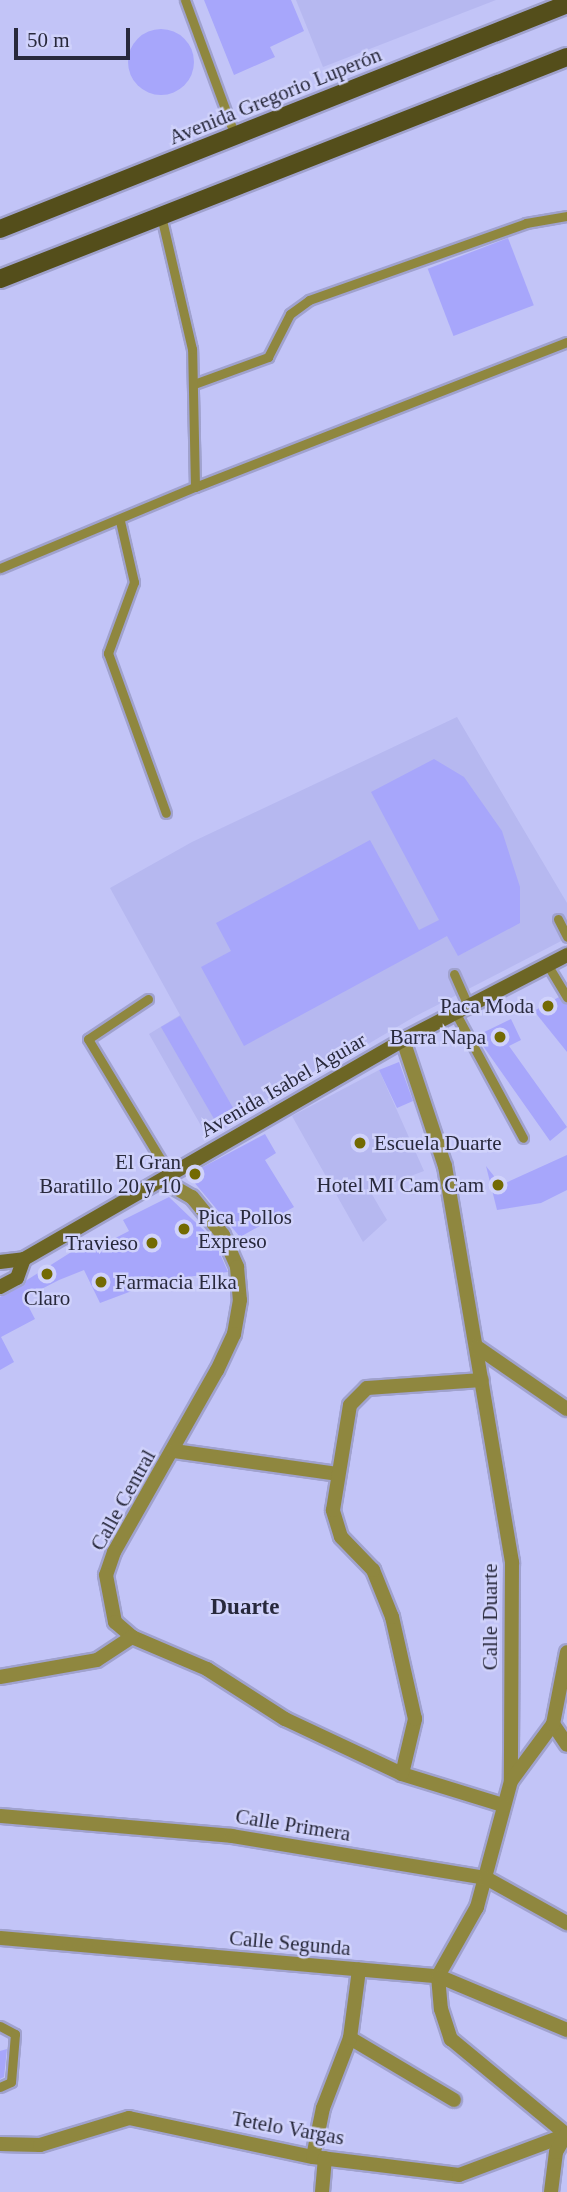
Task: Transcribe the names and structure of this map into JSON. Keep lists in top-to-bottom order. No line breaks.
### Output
{"streets":{"main road":["Avenida Gregorio Luperón","Avenida Isabel Aguiar"],"street":["Calle Central","Calle Duarte","Calle Primera","Calle Segunda","Tetelo Vargas"]},"crossings":[["Avenida Isabel Aguiar","Calle Central"],["Avenida Isabel Aguiar","Calle Duarte"],["Calle Duarte","Calle Primera"],["Calle Duarte","Calle Segunda"]],"districts":["Duarte"],"places":["Paca Moda","Barra Napa","Escuela Duarte","El Gran Baratillo 20 y 10","Hotel MI Cam Cam","Pica Pollos Expreso","Travieso","Claro","Farmacia Elka"],"scale_bar":"50 m"}
